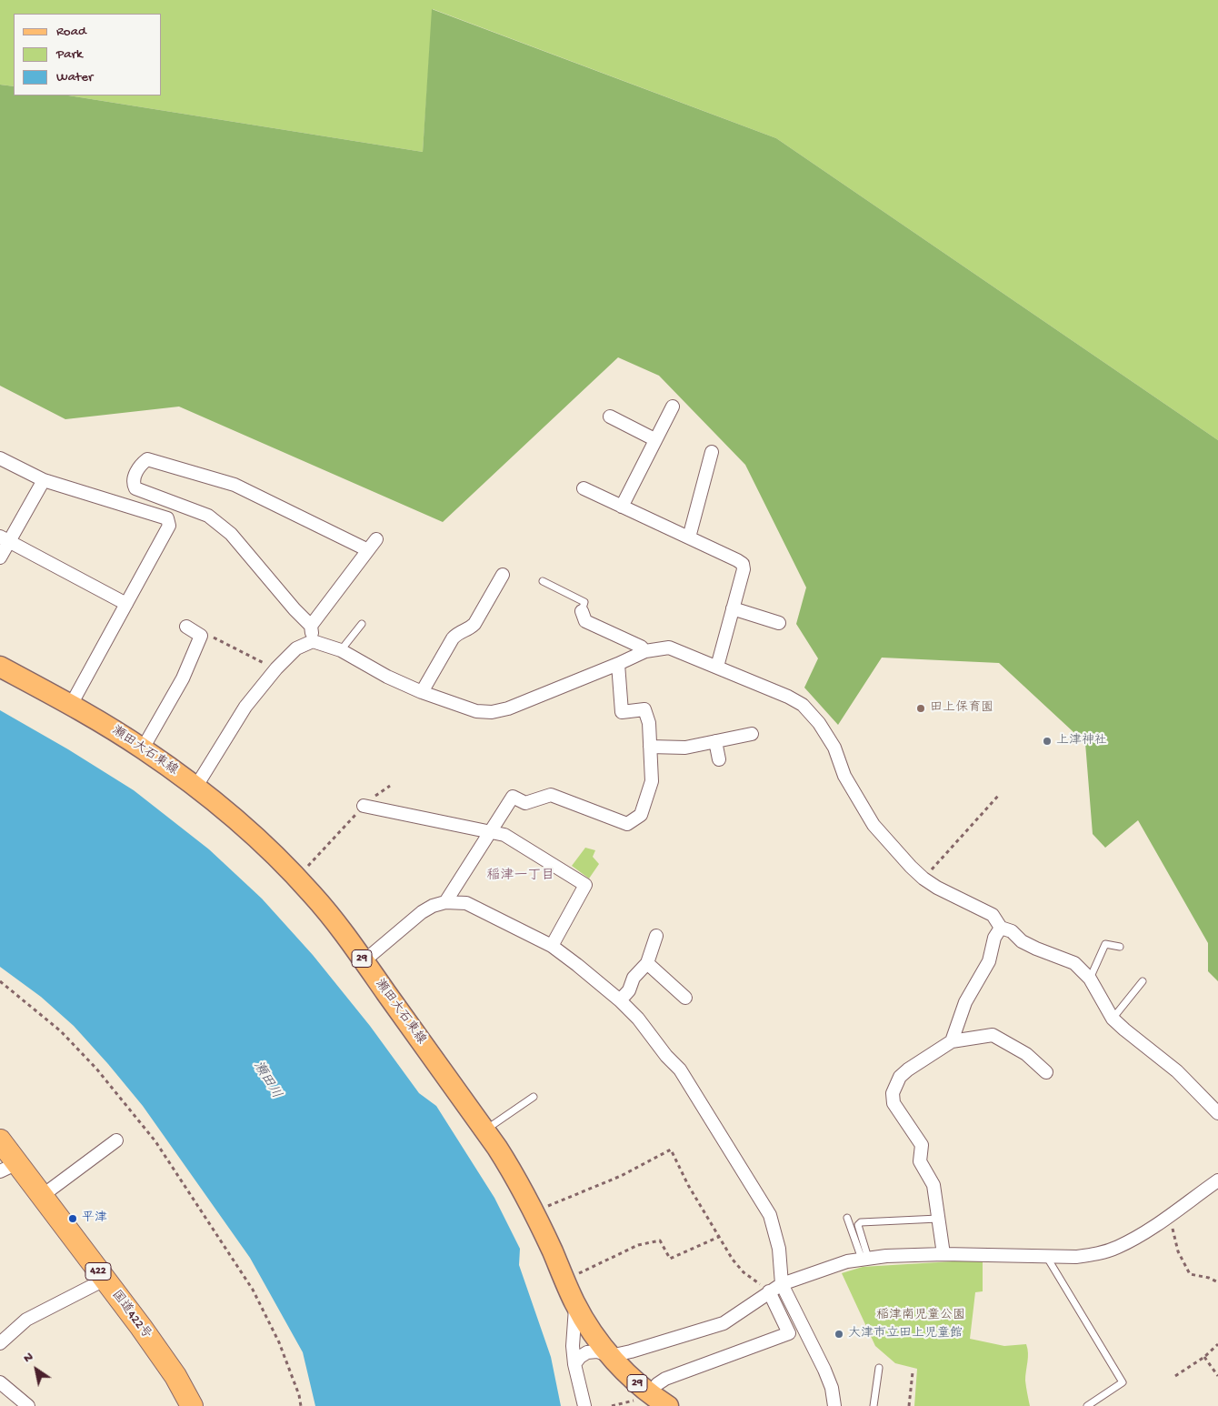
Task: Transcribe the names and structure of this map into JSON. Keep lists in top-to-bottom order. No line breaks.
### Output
{"streets":{"highway":["422","国道422号"],"main road":["瀬田大石東線","29"]},"districts":["稲津一丁目"],"water":["瀬田川"],"parks":["稲津南児童公園"],"places":["田上保育園","上津神社","平津","大津市立田上児童館"],"legend":["Road","Park","Water"],"north":"top left"}
